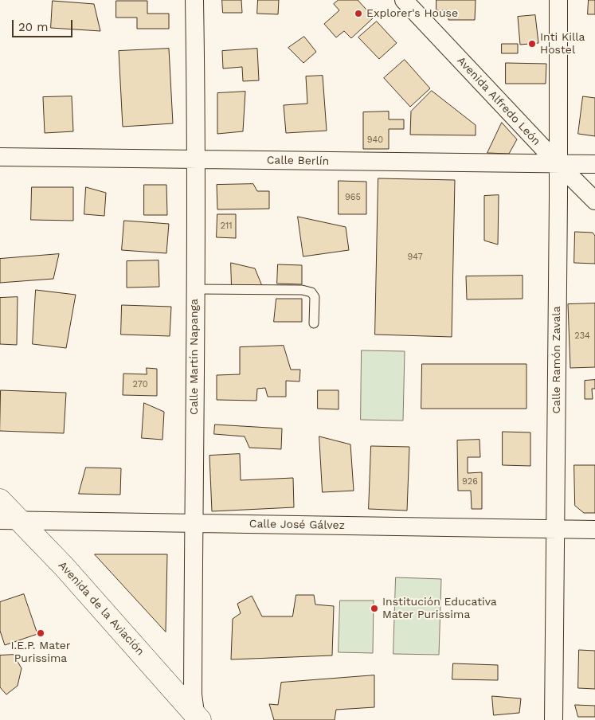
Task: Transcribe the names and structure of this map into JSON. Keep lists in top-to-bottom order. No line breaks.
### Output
{"streets":{"main road":["Avenida de la Aviación"],"street":["Avenida Alfredo León","Calle Berlín","Calle Martín Napanga","Calle Ramón Zavala","Calle José Gálvez"]},"crossings":[["Avenida Alfredo León","Calle Berlín"],["Avenida Alfredo León","Calle Ramón Zavala"],["Calle Berlín","Calle Martín Napanga"],["Calle Berlín","Calle Ramón Zavala"],["Calle Martín Napanga","Calle José Gálvez"],["Calle Martín Napanga","Avenida de la Aviación"],["Calle Ramón Zavala","Calle José Gálvez"],["Calle José Gálvez","Avenida de la Aviación"]],"places":["Explorer's House","Inti Killa Hostel","Institución Educativa Mater Purissima","I.E.P. Mater Purissima"],"house_numbers":["940","965","211","947","234","270","926"],"scale_bar":"20 m"}
